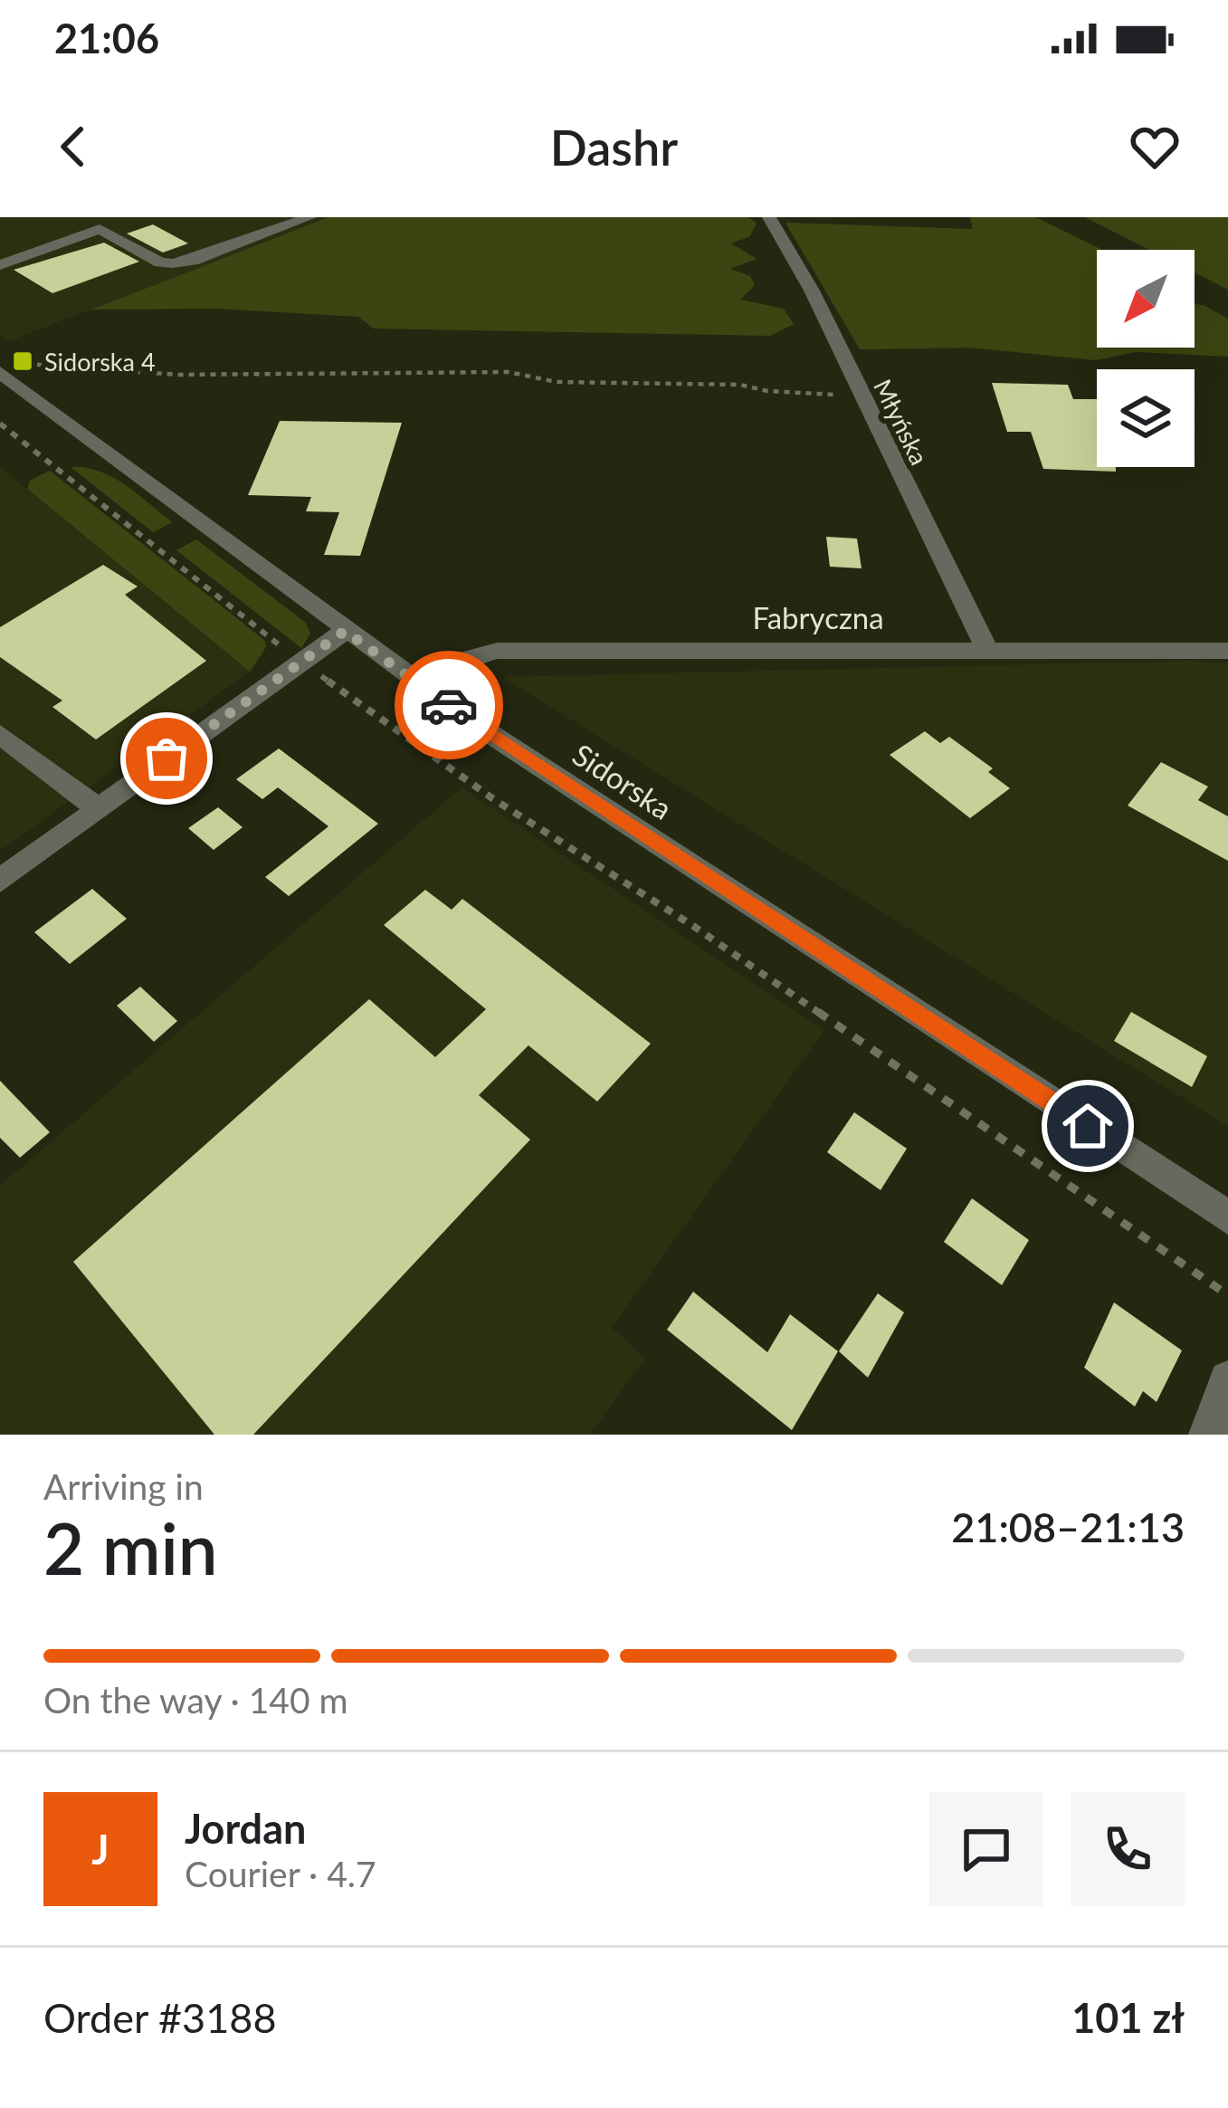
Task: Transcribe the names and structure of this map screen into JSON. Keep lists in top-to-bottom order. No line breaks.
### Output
{"streets":{"street":["Młyńska","Fabryczna","Sidorska"]},"crossings":[["Młyńska","Fabryczna"],["Fabryczna","Sidorska"]],"places":{"transit":["Sidorska 4"]},"north":"bottom left","page":{"status":"21:06","header":"Dashr","heading":["2 min","Arriving in","21:08–21:13"],"panel":["Jordan","Courier · 4.7","Order #3188","101 zł"],"bar":"On the way · 140 m","round":"J"}}
